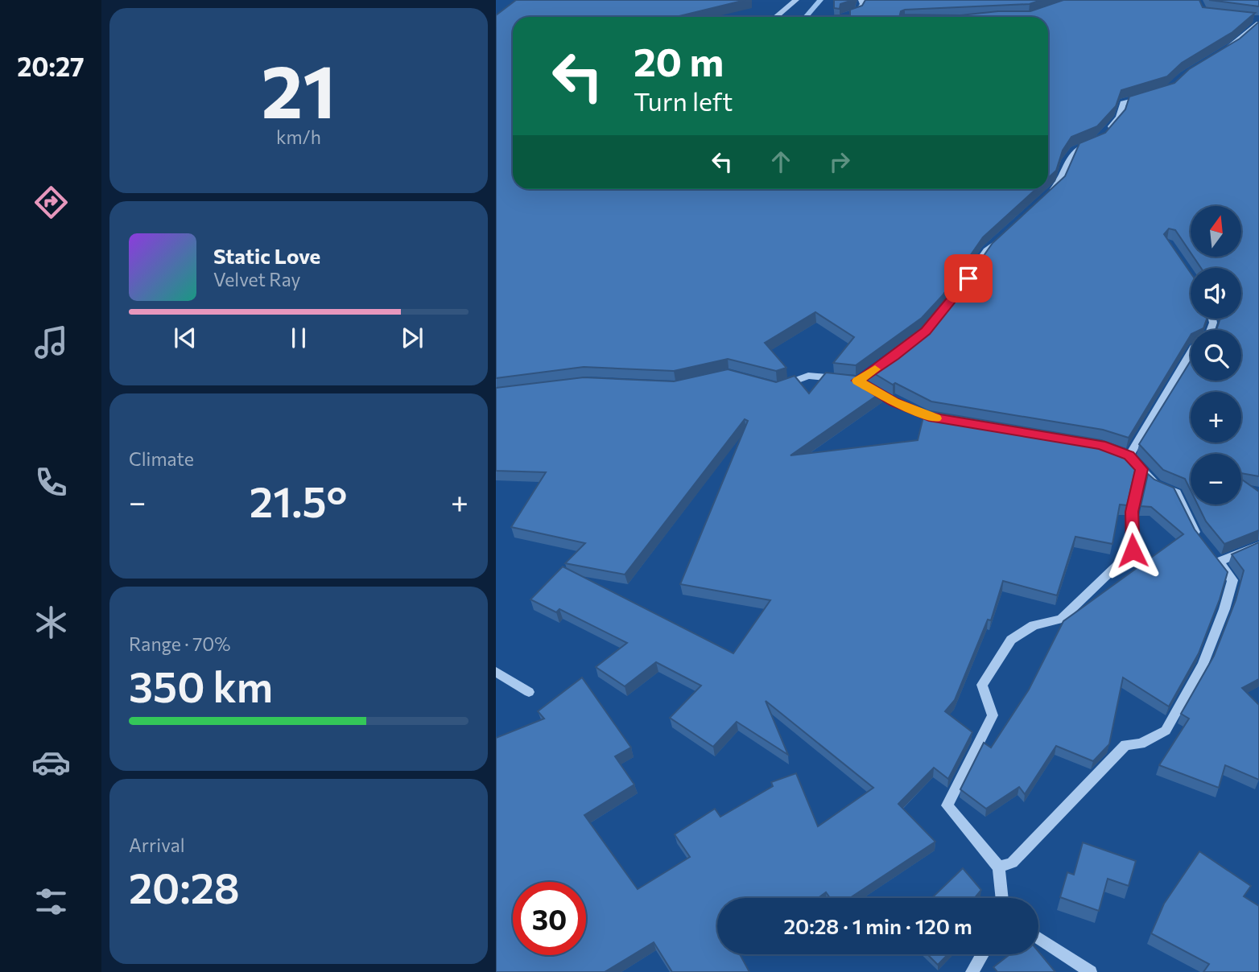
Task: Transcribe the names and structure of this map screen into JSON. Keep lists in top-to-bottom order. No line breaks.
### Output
{"north":"top","page":{"tabs":"20:27","tile":[["21","km/h"],"Climate",["Range · 70%","350 km"],["Arrival","20:28"]],"turn":["20 m","Turn left"],"map_buttons":["+","−"],"song":["Static Love","Velvet Ray"],"heat":["−","21.5°","+"],"limit":"30","trip":"20:28 · 1 min · 120 m"}}
